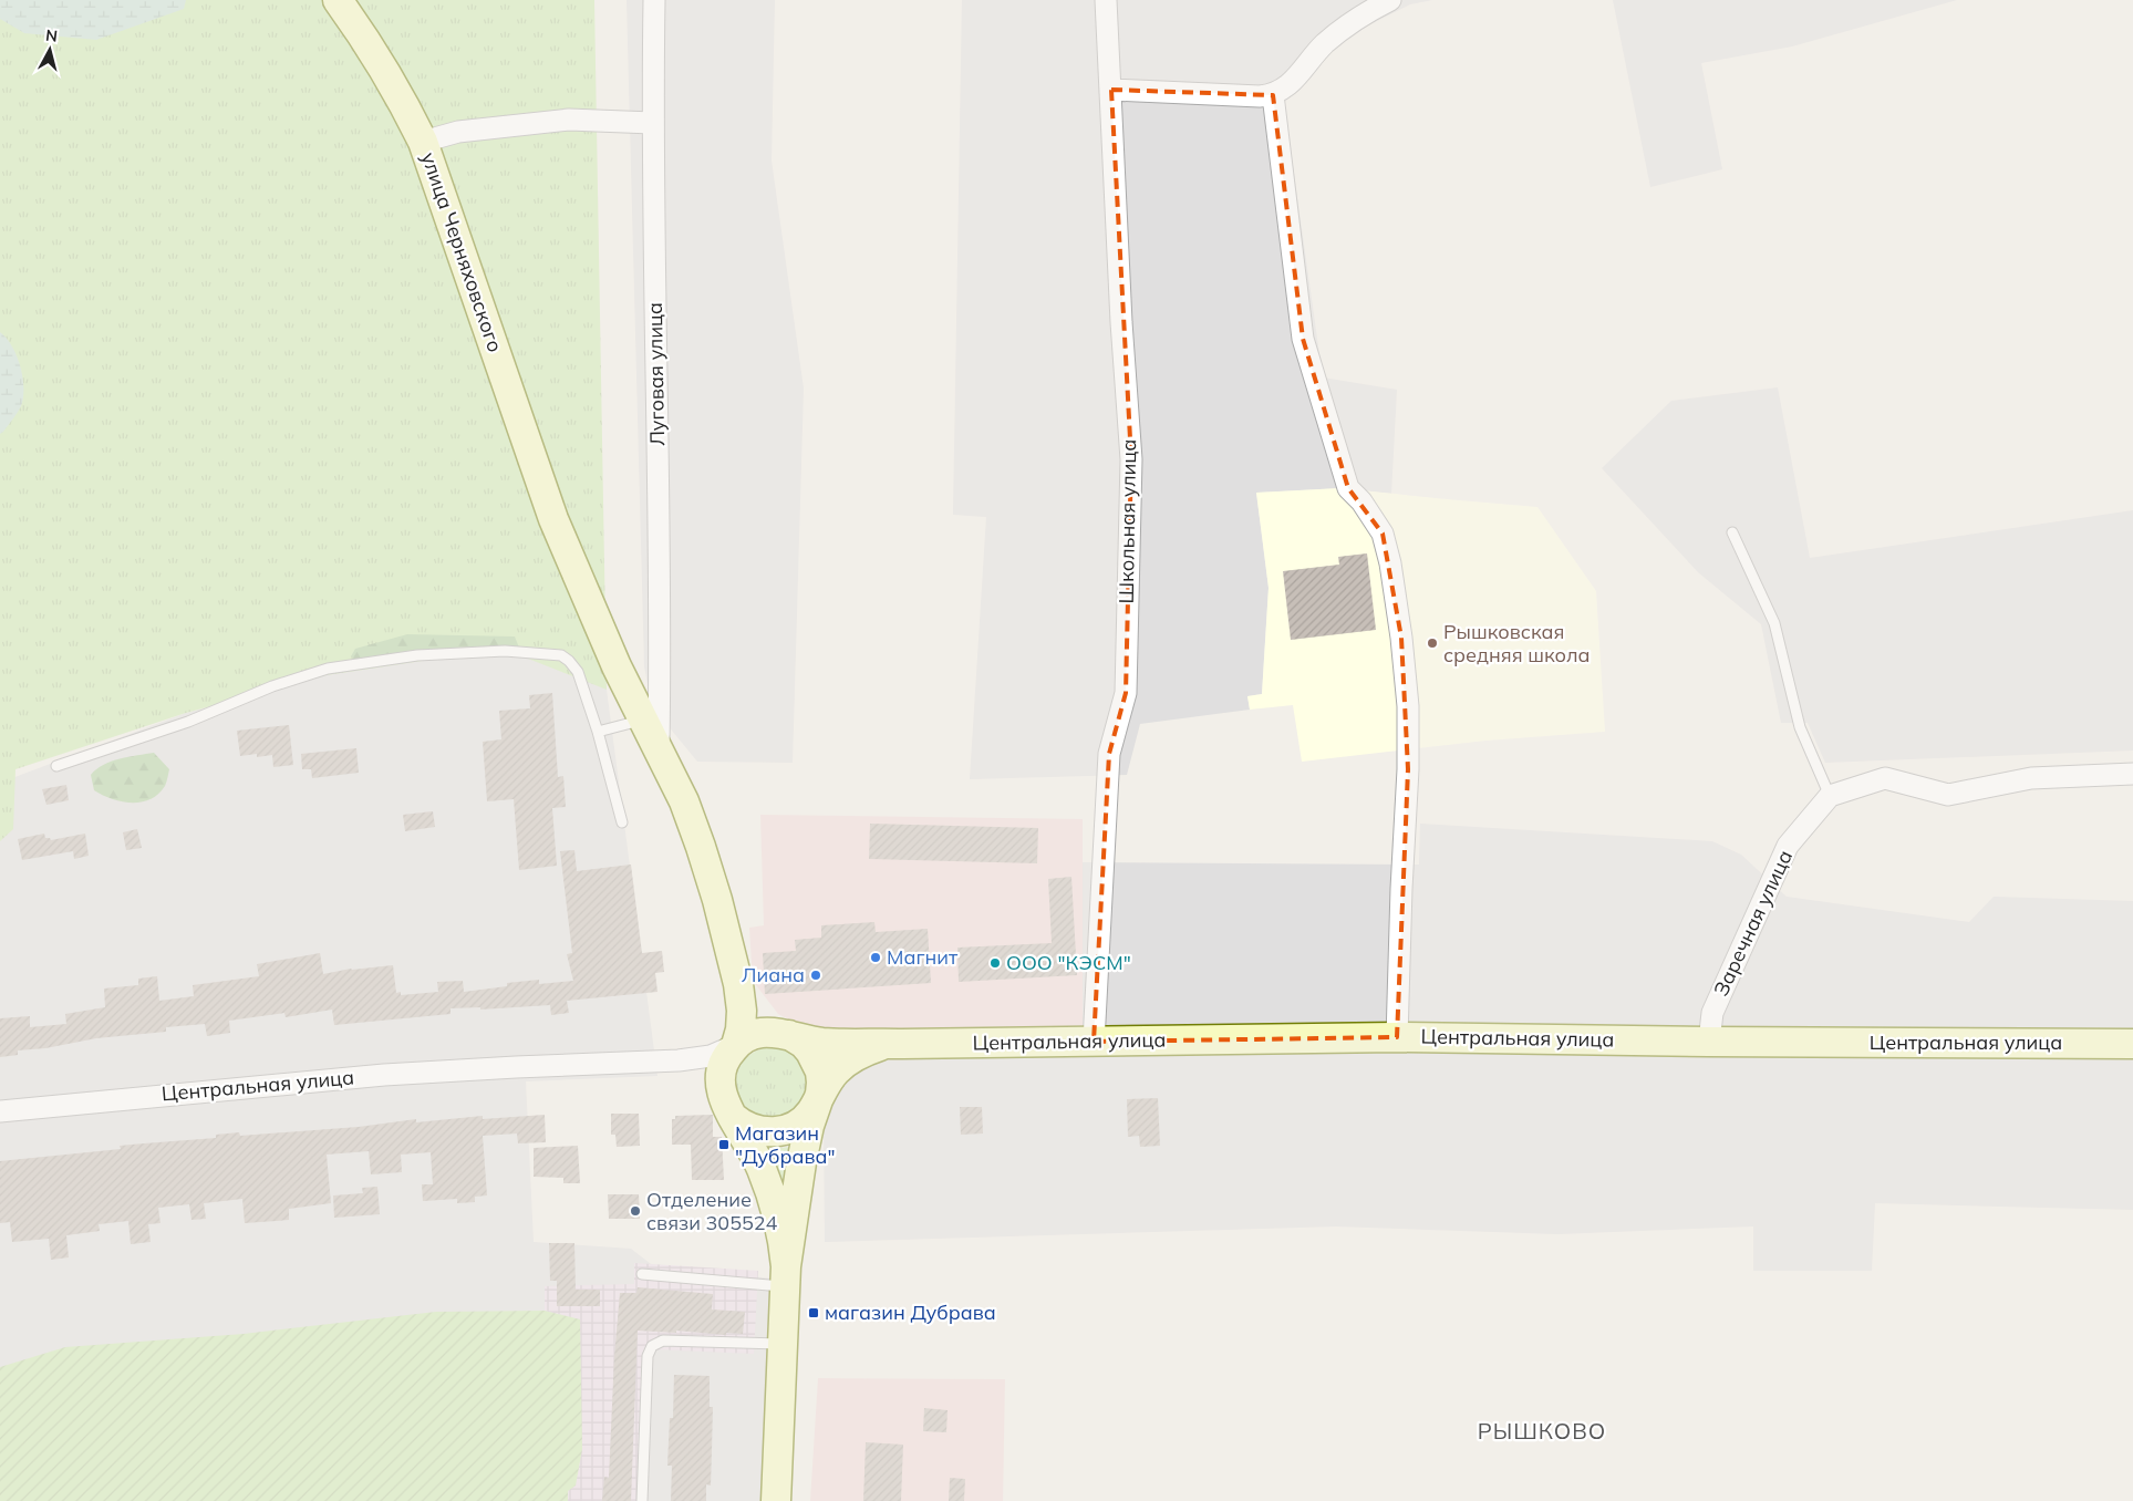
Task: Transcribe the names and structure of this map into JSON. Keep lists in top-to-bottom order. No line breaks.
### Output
{"streets":{"main road":["улица Черняховского","Центральная улица"],"street":["Луговая улица","Школьная улица","Заречная улица"]},"crossings":[["улица Черняховского","Луговая улица"],["Школьная улица","Центральная улица"],["Заречная улица","Центральная улица"]],"districts":["РЫШКОВО"],"places":{"other":["Рышковская средняя школа","Магнит","ООО \"КЭСМ\"","Лиана","Отделение связи 305524"],"transit":["Магазин \"Дубрава\"","магазин Дубрава"]},"north":"top"}
